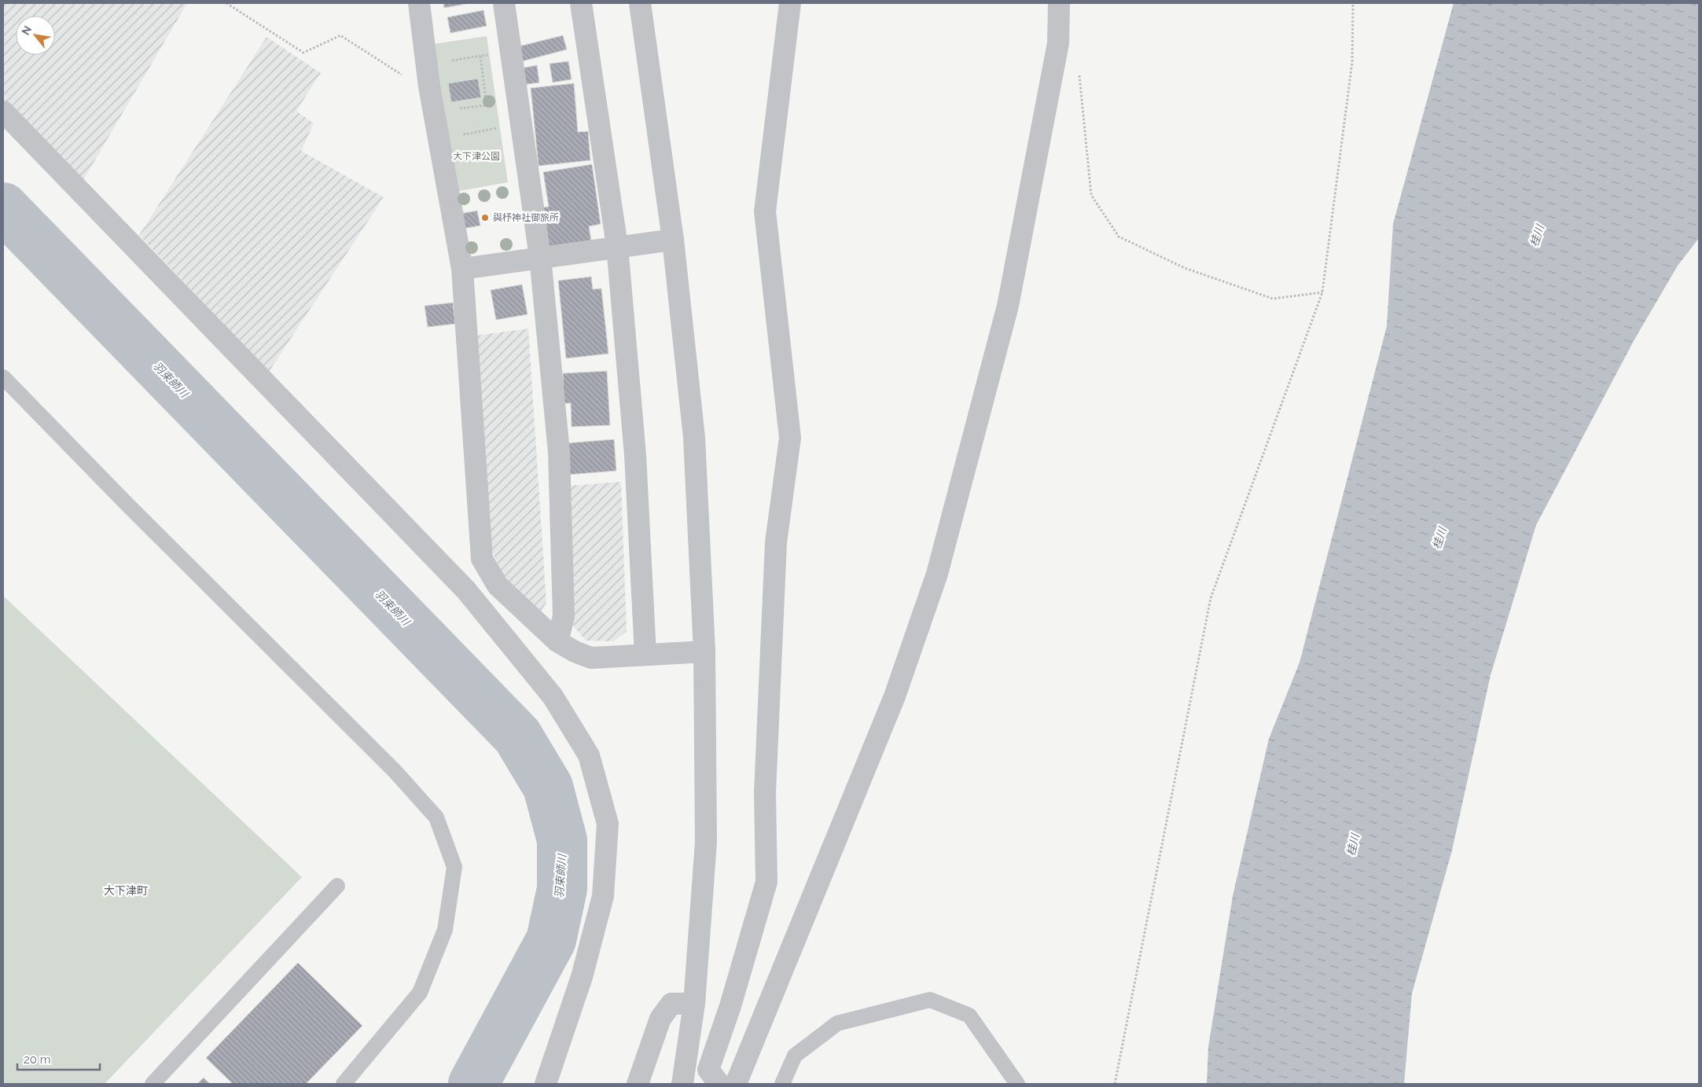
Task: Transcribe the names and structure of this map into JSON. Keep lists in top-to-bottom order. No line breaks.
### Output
{"districts":["大下津町"],"water":["桂川","羽束師川"],"parks":["大下津公園"],"places":["與杼神社御旅所"],"scale_bar":"20 m","north":"top left"}
